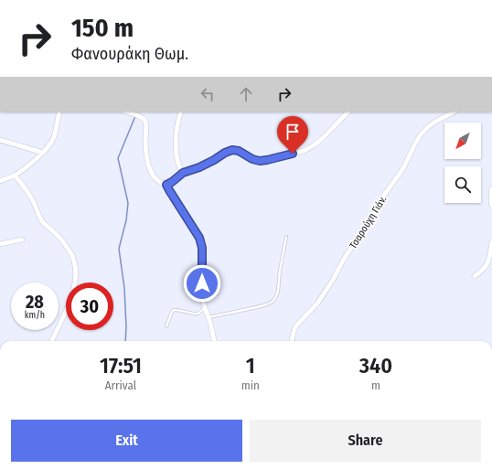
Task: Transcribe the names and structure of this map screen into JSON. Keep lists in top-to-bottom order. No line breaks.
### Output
{"streets":{"street":["Τσαρούχη Γιάν."]},"north":"bottom left","page":{"turn":["150 m","Φανουράκη Θωμ."],"speed":"28 km/h","limit":"30","eta":["17:51","Arrival","1","min","340","m"],"buttons":["Exit","Share"]}}
